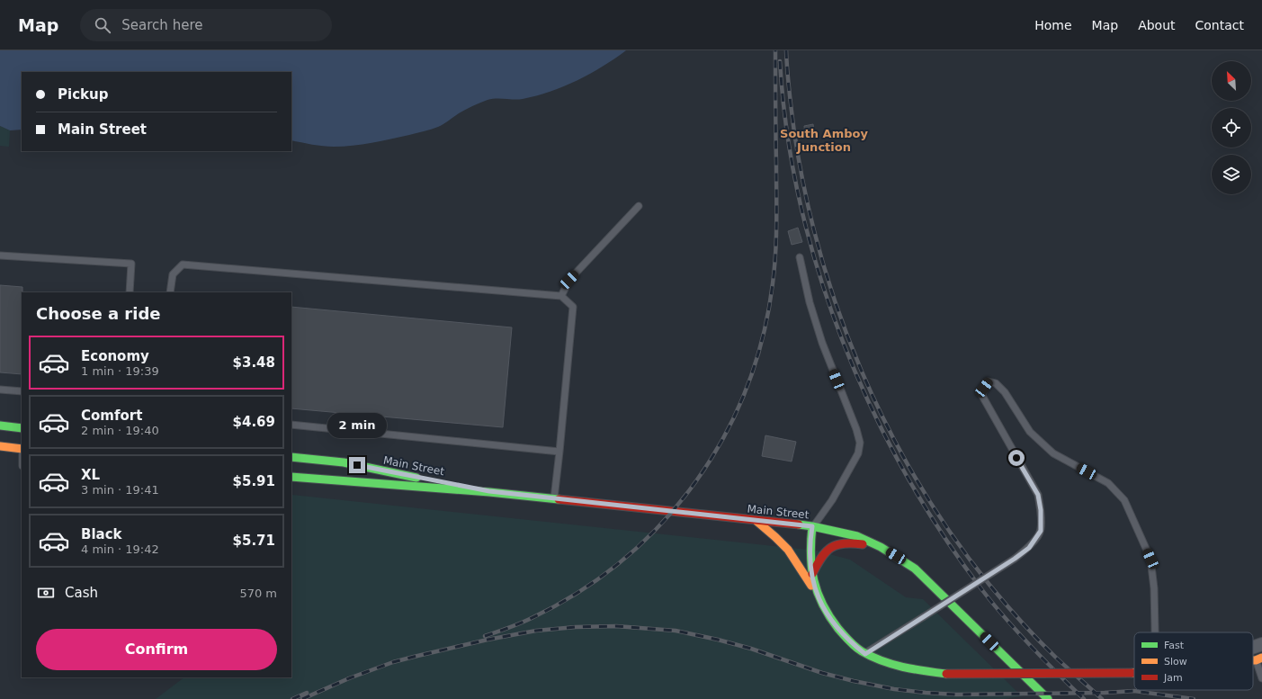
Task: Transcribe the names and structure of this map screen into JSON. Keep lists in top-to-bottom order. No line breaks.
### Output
{"streets":{"main road":["Main Street"]},"districts":["South Amboy Junction"],"legend":["Fast","Slow","Jam"],"north":"top left","page":{"header":"Map","search":"Search here","nav":["Home","Map","About","Contact"],"banner":["Pickup","Main Street"],"heading":"Choose a ride","list":[{"name":"Economy","note":"1 min · 19:39","value":"$3.48"},{"name":"Comfort","note":"2 min · 19:40","value":"$4.69"},{"name":"XL","note":"3 min · 19:41","value":"$5.91"},{"name":"Black","note":"4 min · 19:42","value":"$5.71"}],"bubble":"2 min","pay":["Cash","570 m"],"buttons":"Confirm"}}
